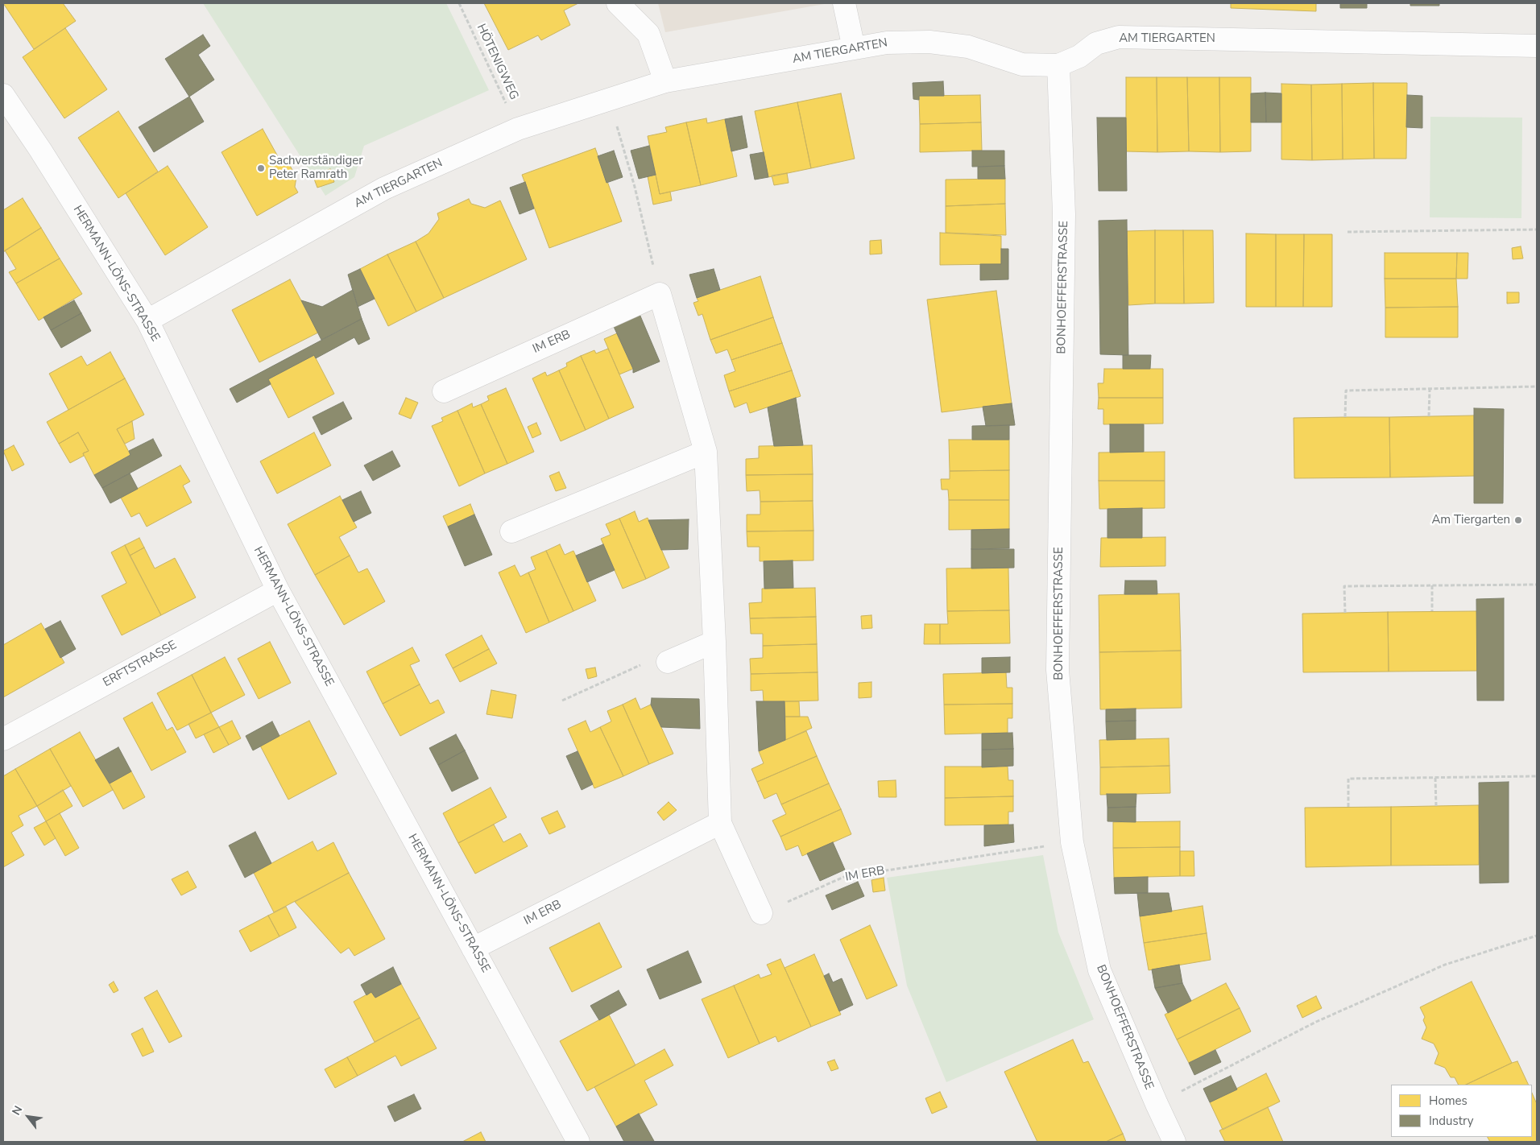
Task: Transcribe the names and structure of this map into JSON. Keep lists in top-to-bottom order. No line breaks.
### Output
{"streets":{"street":["AM TIERGARTEN","HERMANN-LÖNS-STRASSE","BONHOEFFERSTRASSE","IM ERB","ERFTSTRASSE"],"path":["HÖTENIGWEG"]},"crossings":[["AM TIERGARTEN","HÖTENIGWEG"],["AM TIERGARTEN","HERMANN-LÖNS-STRASSE"],["AM TIERGARTEN","BONHOEFFERSTRASSE"],["HERMANN-LÖNS-STRASSE","IM ERB"],["HERMANN-LÖNS-STRASSE","ERFTSTRASSE"],["BONHOEFFERSTRASSE","IM ERB"]],"places":["Sachverständiger Peter Ramrath","Am Tiergarten"],"legend":["Homes","Industry"],"north":"top left"}
